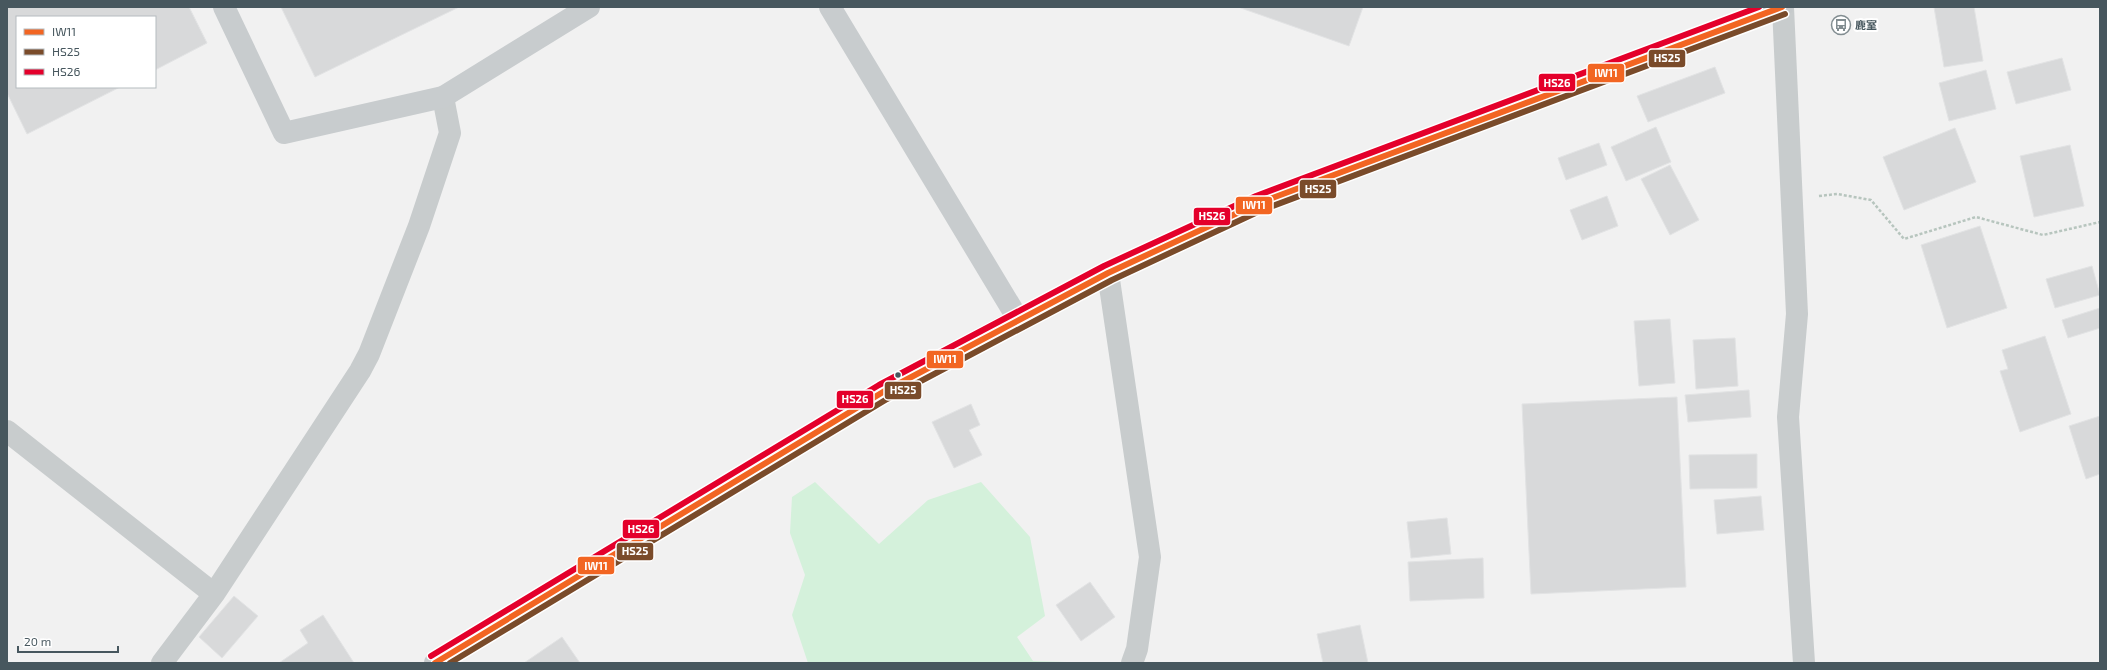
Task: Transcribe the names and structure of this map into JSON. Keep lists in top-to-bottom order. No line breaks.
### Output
{"places":{"bus stop":["鹿室"]},"lines":["transit line IW11","transit line HS26","transit line HS25"],"legend":["IW11","HS25","HS26"],"scale_bar":"20 m"}
